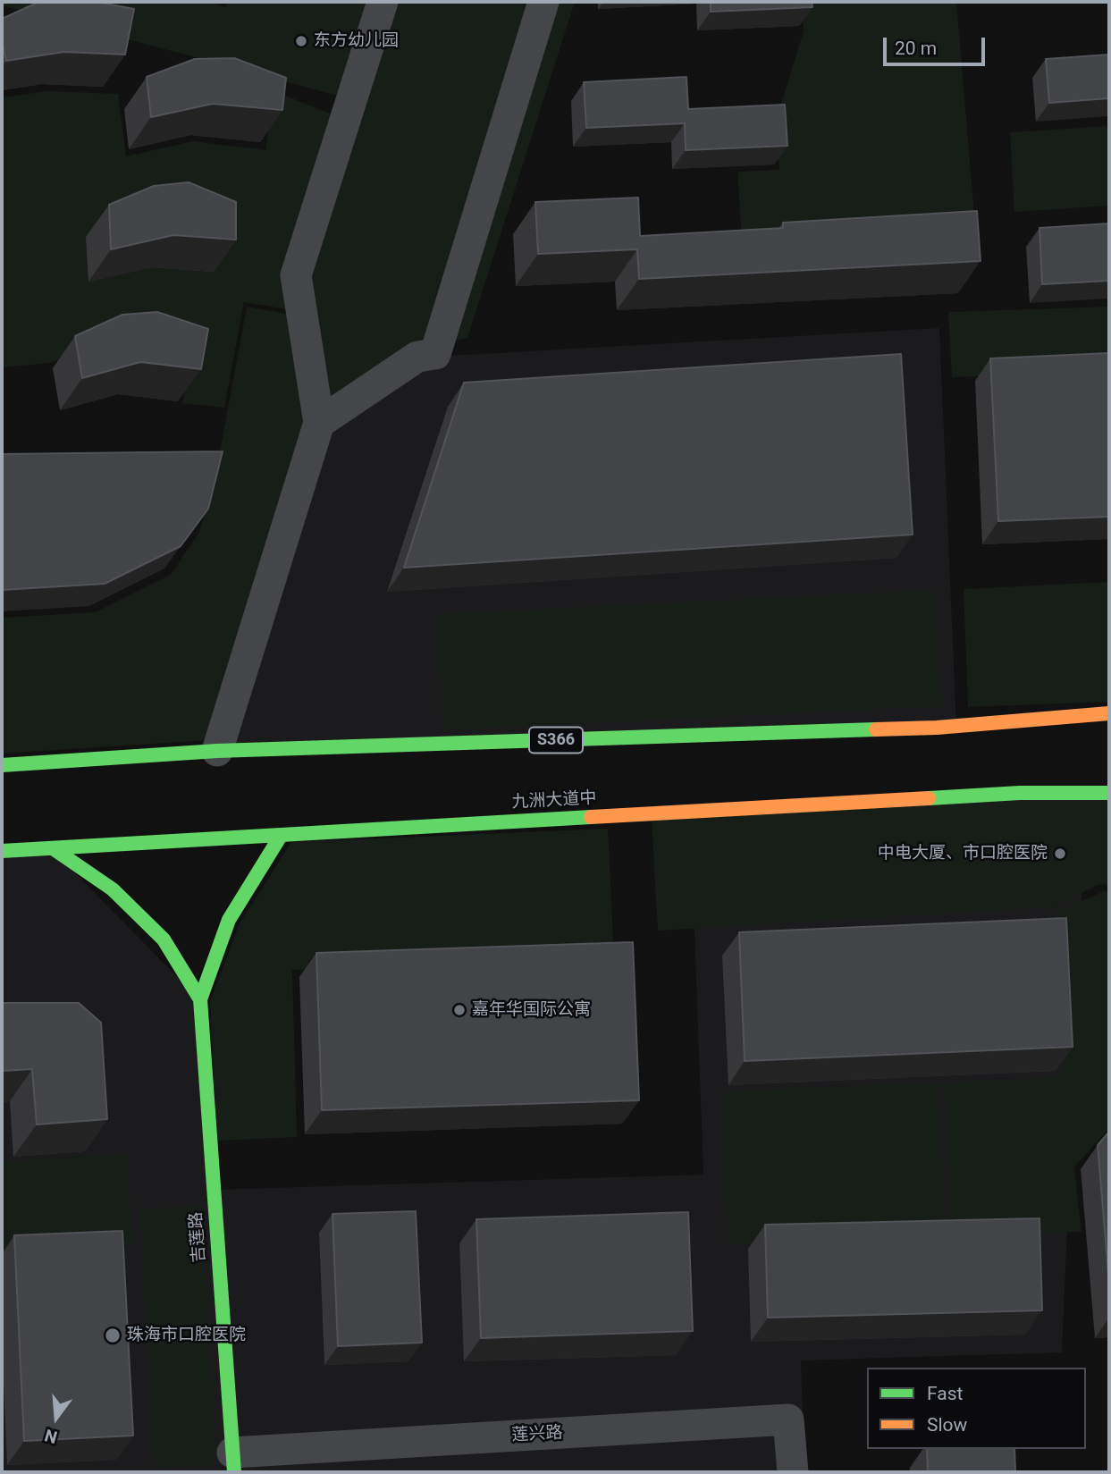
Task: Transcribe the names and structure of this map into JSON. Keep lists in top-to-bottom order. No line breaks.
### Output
{"streets":{"main road":["S366","九洲大道中","吉莲路"],"street":["莲兴路"]},"crossings":[["吉莲路","莲兴路"]],"places":["东方幼儿园","中电大厦、市口腔医院","嘉年华国际公寓","珠海市口腔医院"],"legend":["Fast","Slow"],"scale_bar":"20 m","north":"bottom"}
